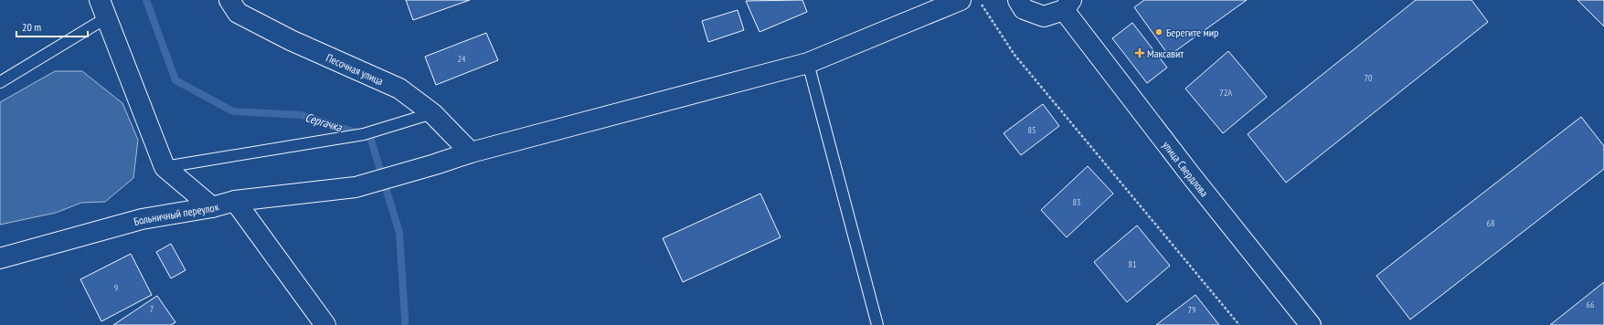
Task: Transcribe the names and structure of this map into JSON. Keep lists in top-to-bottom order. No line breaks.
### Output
{"streets":{"street":["Песочная улица","улица Свердлова","Больничный переулок"]},"crossings":[["Песочная улица","Больничный переулок"]],"water":["Сергачка"],"places":{"other":["Берегите мир"],"health":["Максавит"]},"house_numbers":["24","70","72А","85","83","68","81","9","66","7","79"],"scale_bar":"20 m"}
